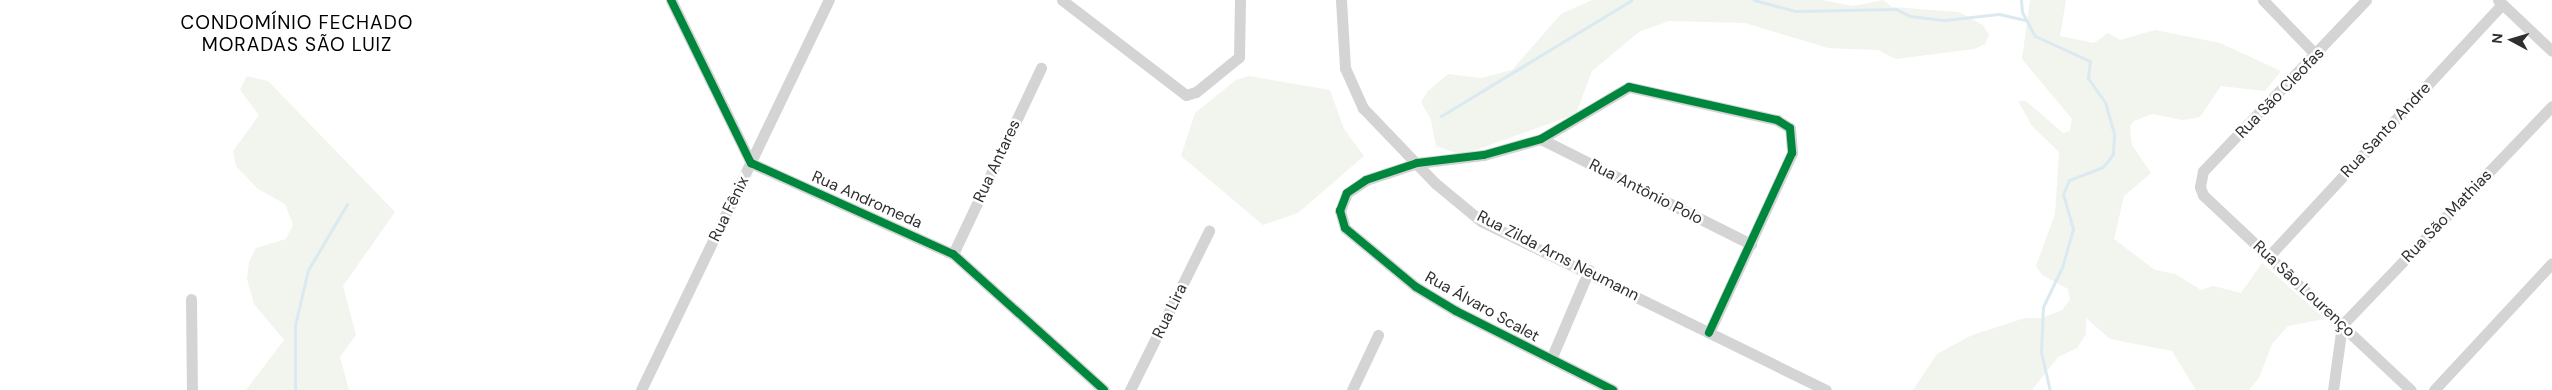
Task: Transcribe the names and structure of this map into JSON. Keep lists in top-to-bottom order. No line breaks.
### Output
{"streets":{"street":["Rua São Cleofas","Rua Santo Andre","Rua Antares","Rua Antônio Polo","Rua Andromeda","Rua Fênix","Rua São Mathias","Rua Zilda Arns Neumann","Rua São Lourenço","Rua Álvaro Scalet","Rua Lira"]},"crossings":[["Rua São Cleofas","Rua São Lourenço"],["Rua Santo Andre","Rua São Lourenço"],["Rua Antares","Rua Andromeda"],["Rua Antônio Polo","Rua Álvaro Scalet"],["Rua Andromeda","Rua Fênix"],["Rua São Mathias","Rua São Lourenço"],["Rua Zilda Arns Neumann","Rua Álvaro Scalet"]],"districts":["CONDOMÍNIO FECHADO MORADAS SÃO LUIZ"],"north":"left"}
